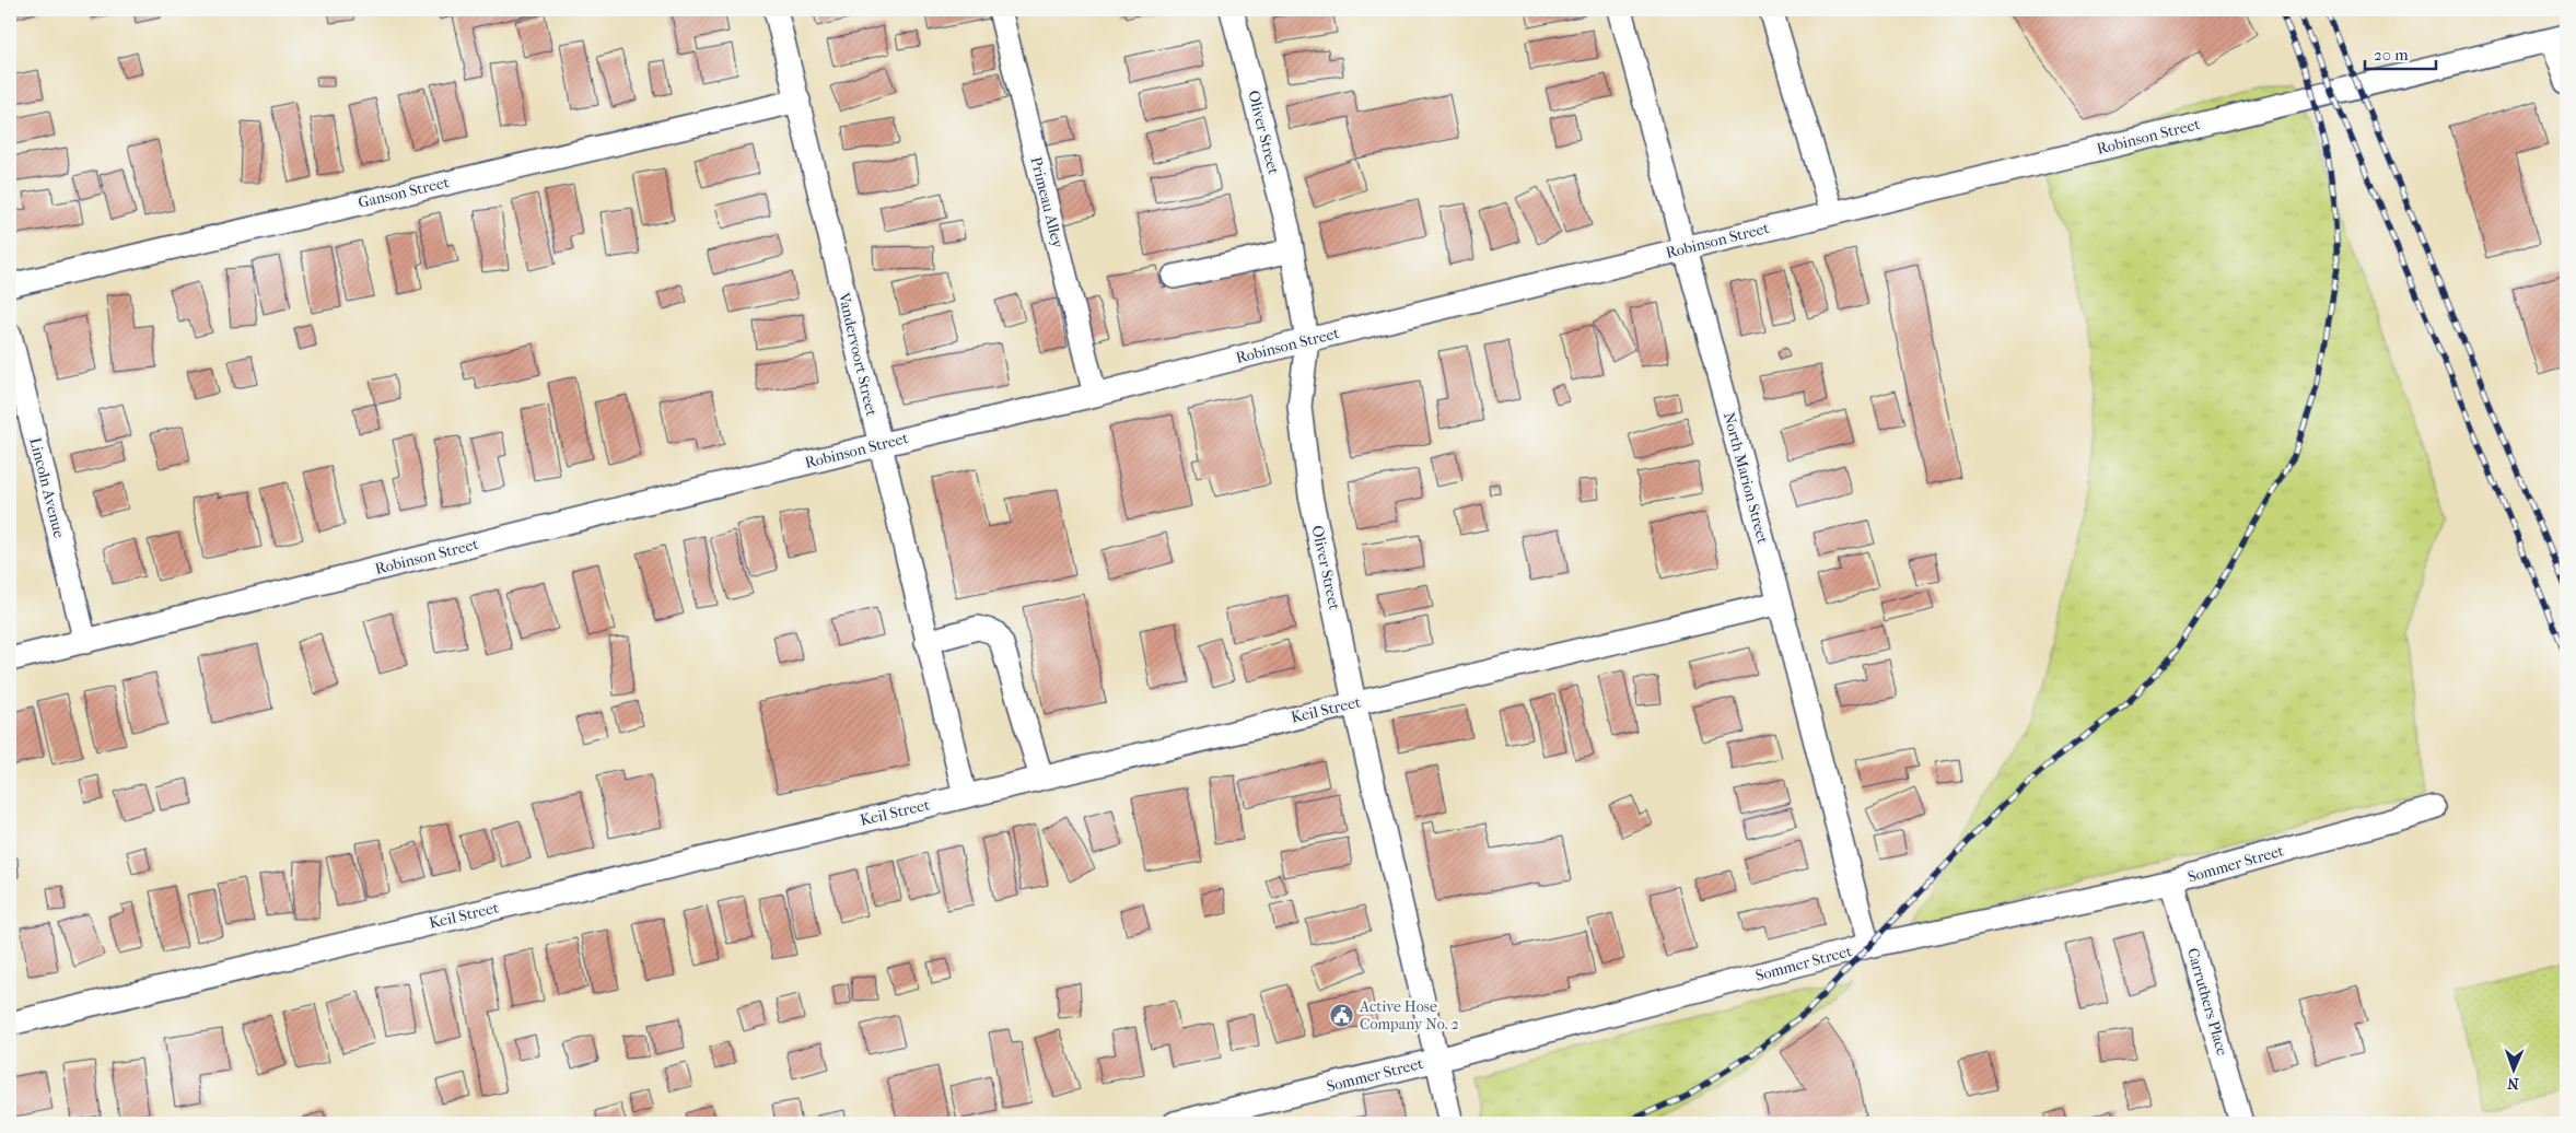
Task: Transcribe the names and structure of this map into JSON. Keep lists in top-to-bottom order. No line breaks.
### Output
{"streets":{"street":["Oliver Street","Robinson Street","Ganson Street","Primeau Alley","Vandervoort Street","North Marion Street","Lincoln Avenue","Keil Street","Sommer Street","Carruthers Place"]},"crossings":[["Oliver Street","Robinson Street"],["Oliver Street","Keil Street"],["Oliver Street","Sommer Street"],["Robinson Street","Primeau Alley"],["Robinson Street","Vandervoort Street"],["Robinson Street","North Marion Street"],["Robinson Street","Lincoln Avenue"],["Ganson Street","Vandervoort Street"],["Vandervoort Street","Keil Street"],["North Marion Street","Keil Street"],["North Marion Street","Sommer Street"],["Sommer Street","Carruthers Place"]],"places":{"public building":["Active Hose Company No. 2"]},"scale_bar":"20 m","north":"bottom"}
